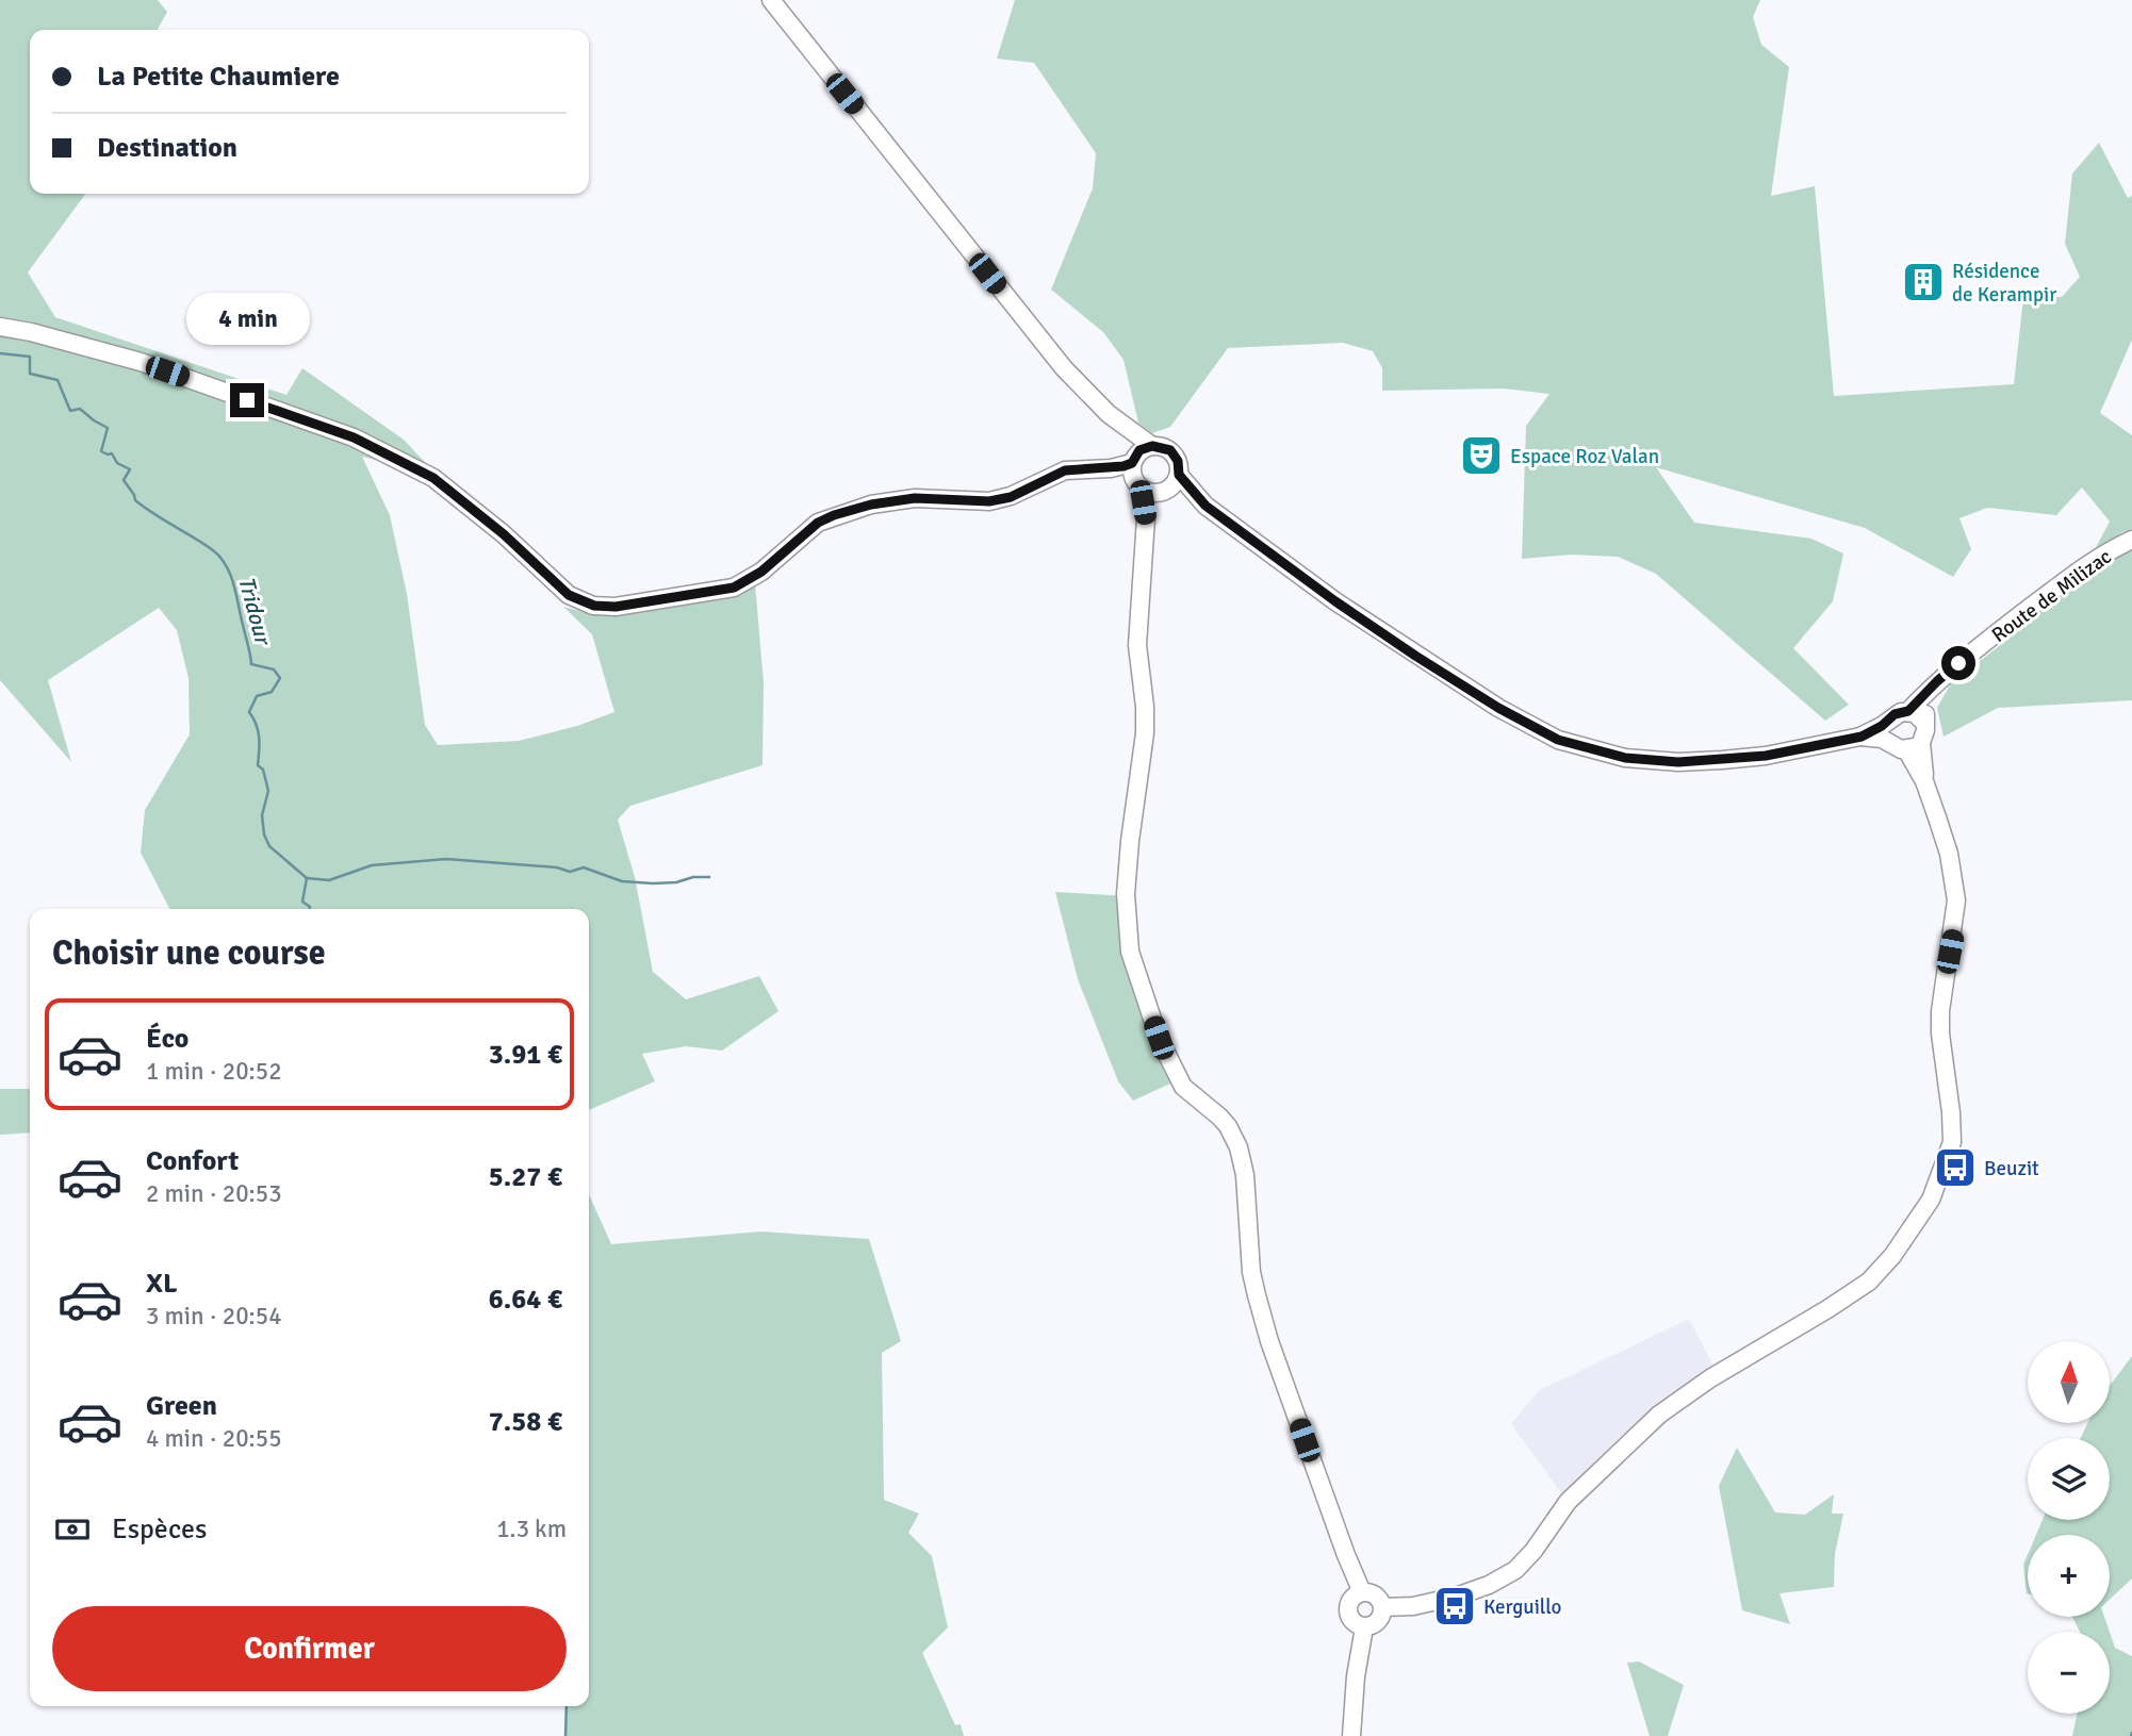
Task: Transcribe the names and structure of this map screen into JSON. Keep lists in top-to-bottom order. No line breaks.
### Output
{"streets":{"street":["Route de Milizac"]},"water":["Tridour"],"places":{"building":["Résidence de Kerampir"],"theatre":["Espace Roz Valan"],"bus stop":["Beuzit","Kerguillo"]},"north":"top","page":{"banner":["La Petite Chaumiere","Destination"],"bubble":"4 min","heading":"Choisir une course","list":[{"name":"Éco","note":"1 min · 20:52","value":"3.91 €"},{"name":"Confort","note":"2 min · 20:53","value":"5.27 €"},{"name":"XL","note":"3 min · 20:54","value":"6.64 €"},{"name":"Green","note":"4 min · 20:55","value":"7.58 €"}],"map_buttons":["+","−"],"pay":["Espèces","1.3 km"],"buttons":"Confirmer"}}
